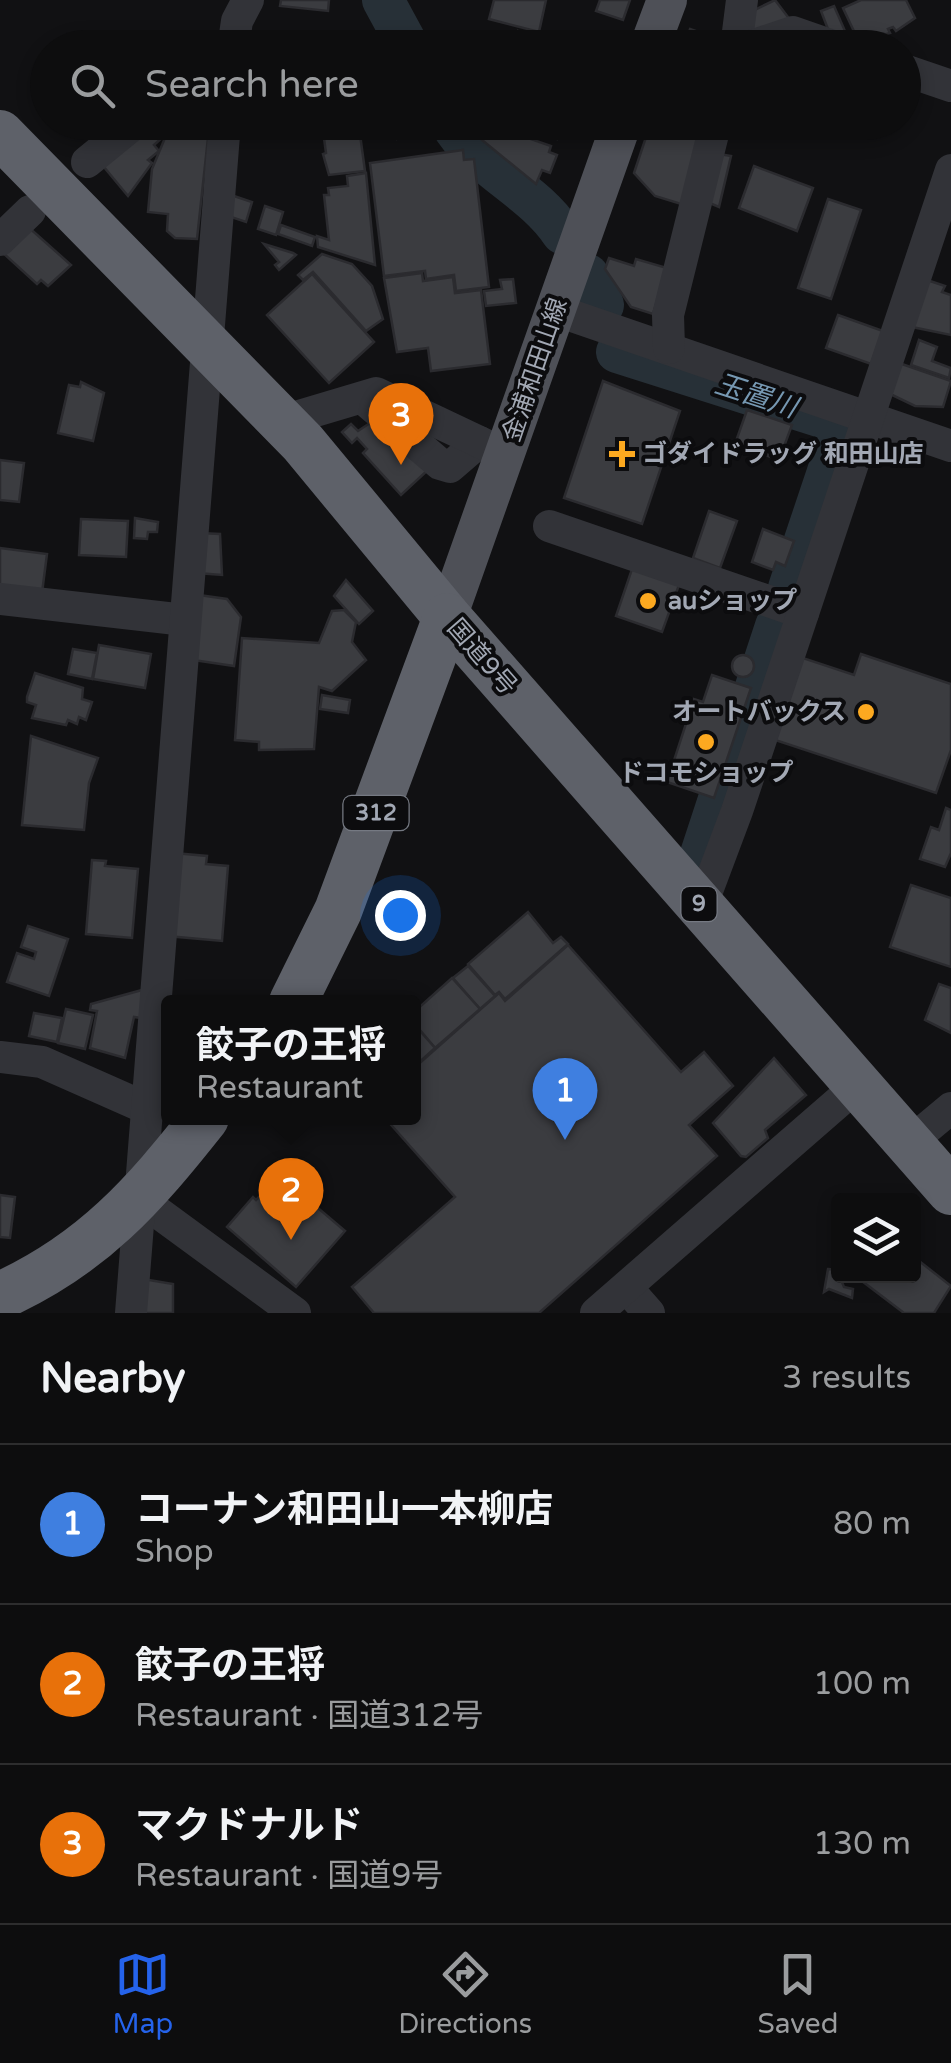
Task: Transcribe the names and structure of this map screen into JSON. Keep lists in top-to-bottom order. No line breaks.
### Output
{"streets":{"highway":["国道9号","312","9"],"main road":["金浦和田山線"]},"crossings":[["金浦和田山線","国道9号"],["金浦和田山線","312"],["国道9号","312"]],"water":["玉置川"],"places":{"health":["ゴダイドラッグ 和田山店"],"other":["auショップ","オートバックス","ドコモショップ"]},"page":{"search":"Search here","pins":["3","1","2"],"popup":["餃子の王将","Restaurant"],"heading":["Nearby","3 results"],"list":[{"mark":"1","name":"コーナン和田山一本柳店","note":"Shop","value":"80 m"},{"mark":"2","name":"餃子の王将","note":"Restaurant · 国道312号","value":"100 m"},{"mark":"3","name":"マクドナルド","note":"Restaurant · 国道9号","value":"130 m"}],"nav":["Map","Directions","Saved"]}}
